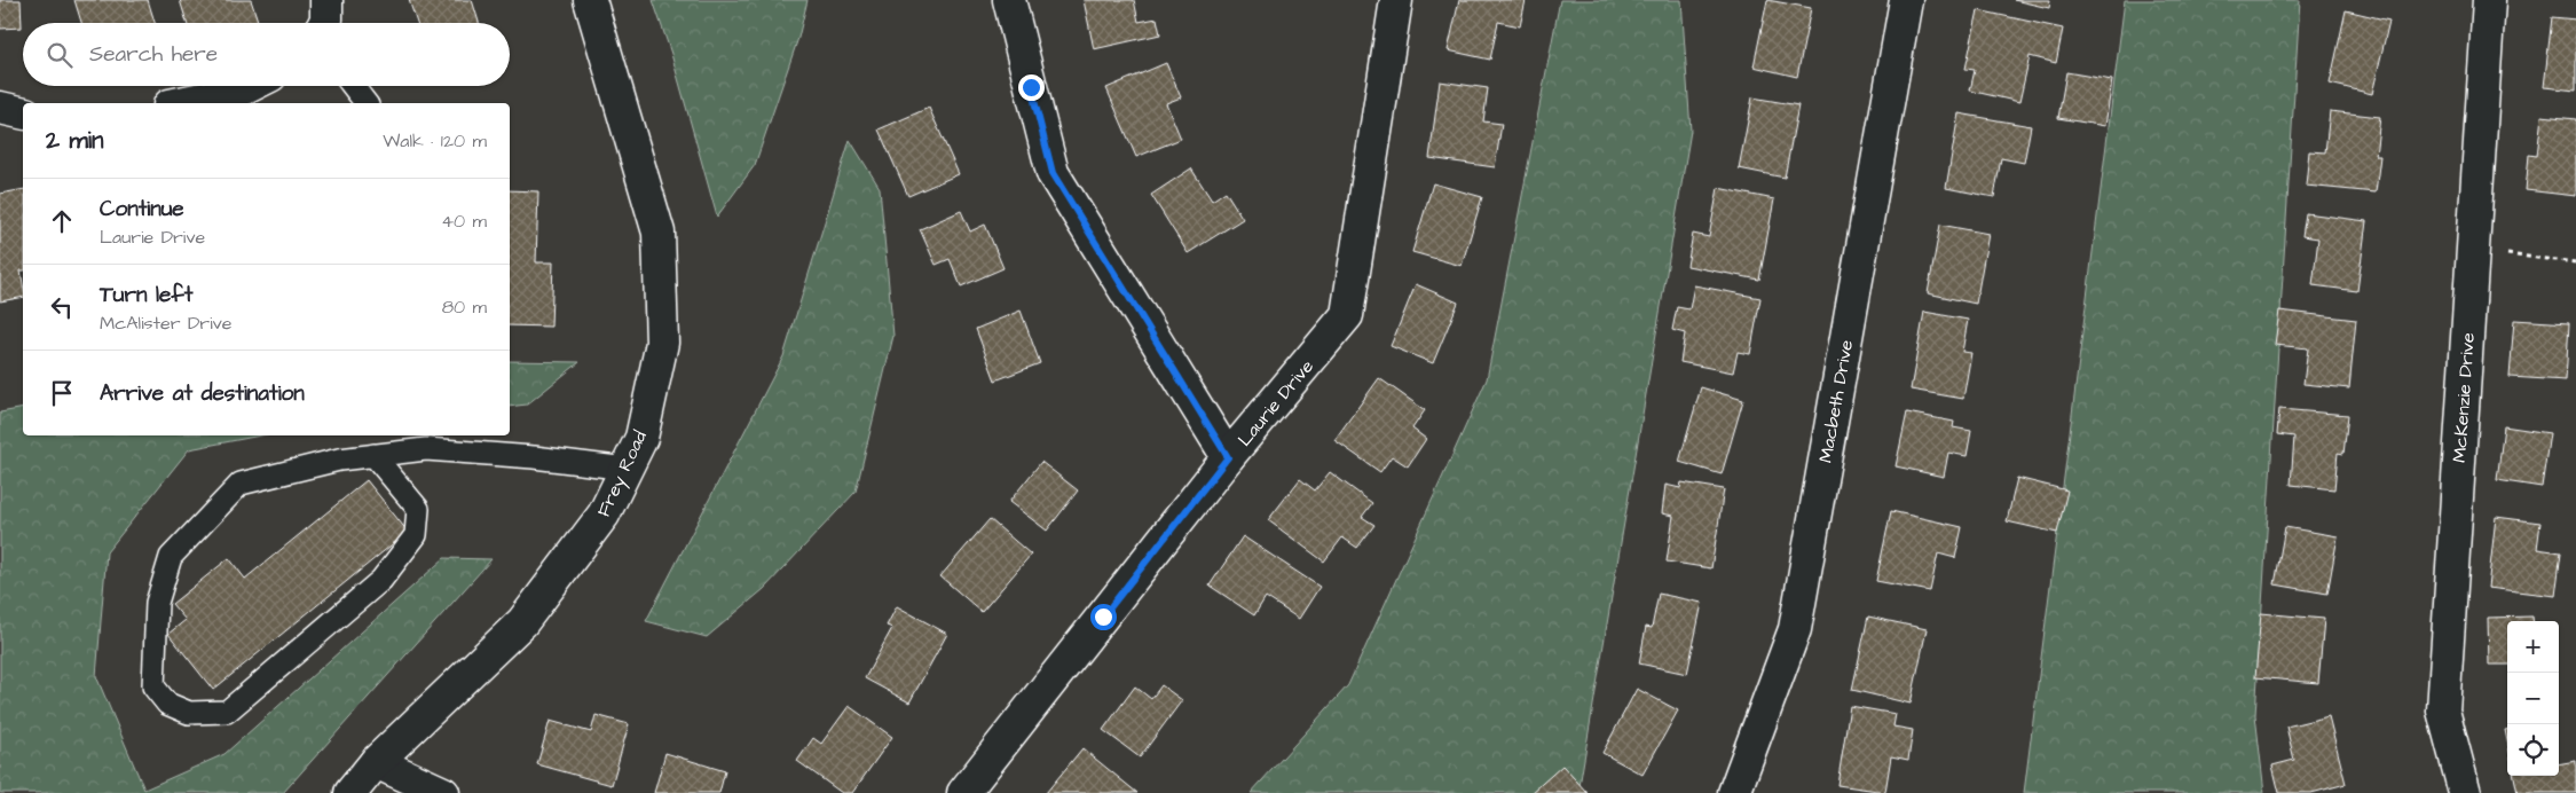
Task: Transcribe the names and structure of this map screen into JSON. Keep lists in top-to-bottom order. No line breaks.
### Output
{"streets":{"street":["McKenzie Drive","Macbeth Drive","Laurie Drive","Frey Road"]},"page":{"search":"Search here","heading":["2 min","Walk · 120 m"],"list":[["Continue","Laurie Drive","40 m"],["Turn left","McAlister Drive","80 m"],"Arrive at destination"],"map_buttons":["+","−"]}}
